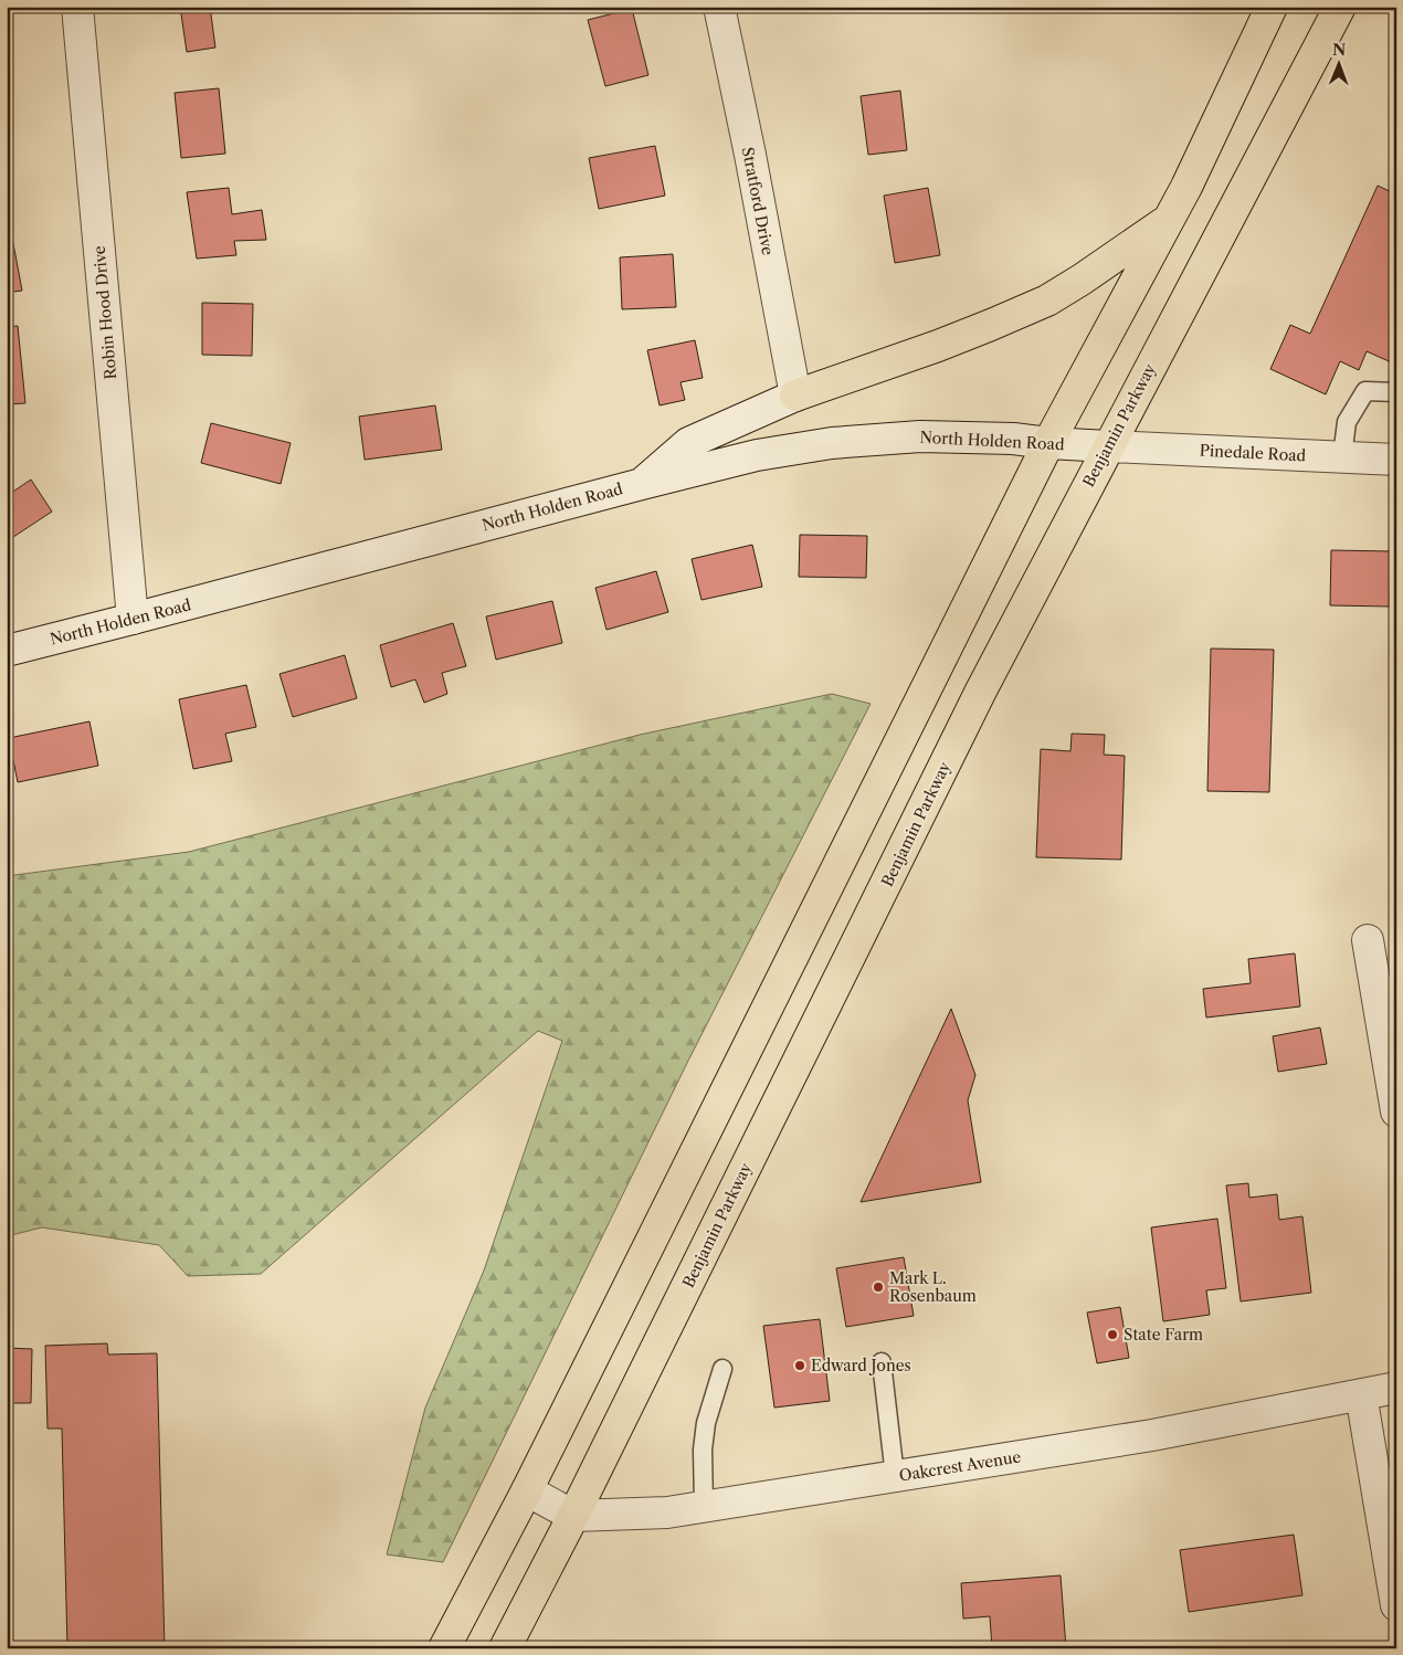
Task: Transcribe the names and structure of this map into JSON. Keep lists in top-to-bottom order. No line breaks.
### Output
{"streets":{"main road":["Benjamin Parkway"],"street":["Stratford Drive","Robin Hood Drive","North Holden Road","Pinedale Road","Oakcrest Avenue"]},"crossings":[["Robin Hood Drive","North Holden Road"],["Benjamin Parkway","North Holden Road"],["Benjamin Parkway","Pinedale Road"],["Benjamin Parkway","Oakcrest Avenue"],["North Holden Road","Pinedale Road"]],"places":["Mark L. Rosenbaum","State Farm","Edward Jones"],"north":"top"}
